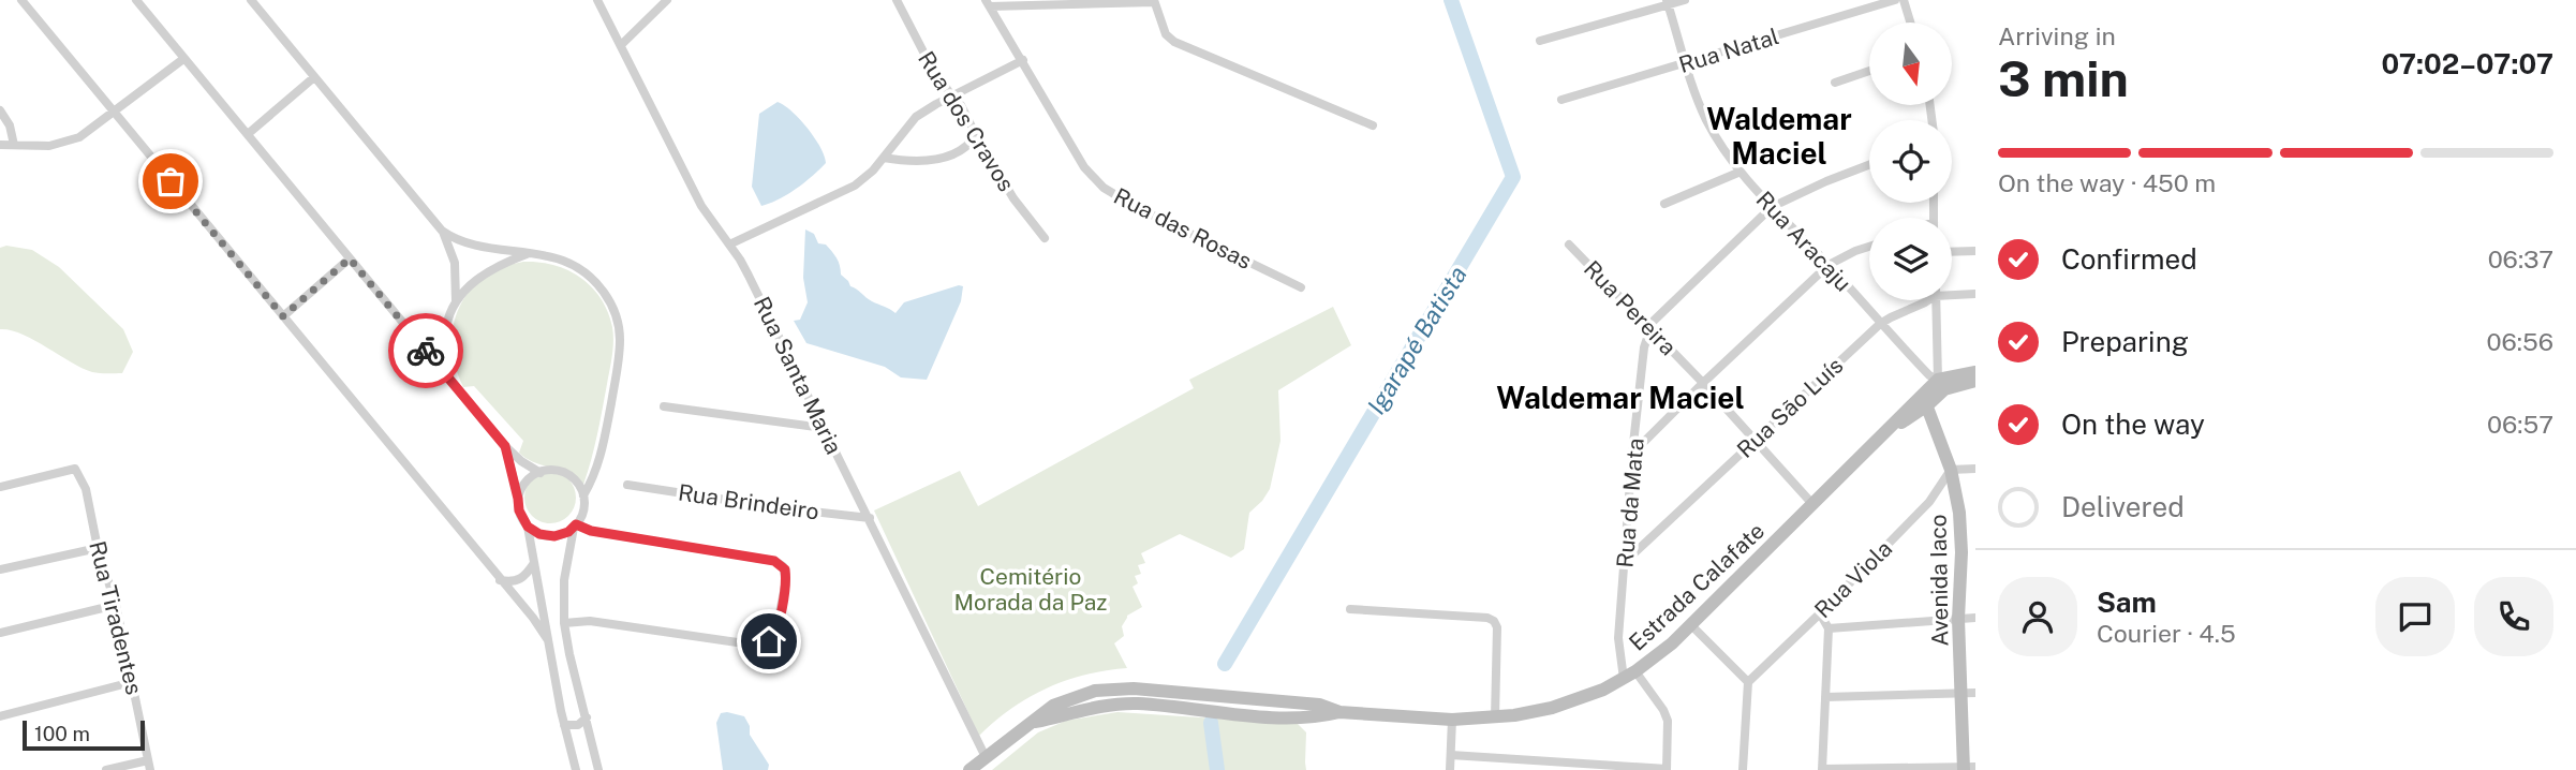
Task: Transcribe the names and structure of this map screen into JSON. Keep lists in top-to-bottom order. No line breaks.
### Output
{"streets":{"street":["Rua Natal","Rua dos Cravos","Rua das Rosas","Rua Aracaju","Rua Pereira","Rua Santa Maria","Rua São Luís","Rua Brindeiro","Rua da Mata","Rua Viola","Avenida Iaco","Estrada Calafate","Rua Tiradentes"]},"crossings":[["Rua Natal","Rua Aracaju"],["Rua Aracaju","Rua São Luís"],["Rua Aracaju","Estrada Calafate"],["Rua Pereira","Rua São Luís"],["Rua Pereira","Rua da Mata"],["Rua Pereira","Estrada Calafate"],["Rua Santa Maria","Rua Brindeiro"],["Rua Santa Maria","Estrada Calafate"],["Rua São Luís","Rua da Mata"],["Rua da Mata","Estrada Calafate"],["Rua Viola","Avenida Iaco"],["Avenida Iaco","Estrada Calafate"]],"districts":["Waldemar Maciel","Waldemar Maciel"],"water":["Igarapé Batista"],"parks":["Cemitério Morada da Paz"],"scale_bar":"100 m","north":"bottom","page":{"heading":["3 min","Arriving in","07:02–07:07"],"panel":["Sam","Courier · 4.5"],"bar":"On the way · 450 m","list":[["Confirmed","06:37"],["Preparing","06:56"],["On the way","06:57"],"Delivered"],"scale":"100 m"}}
